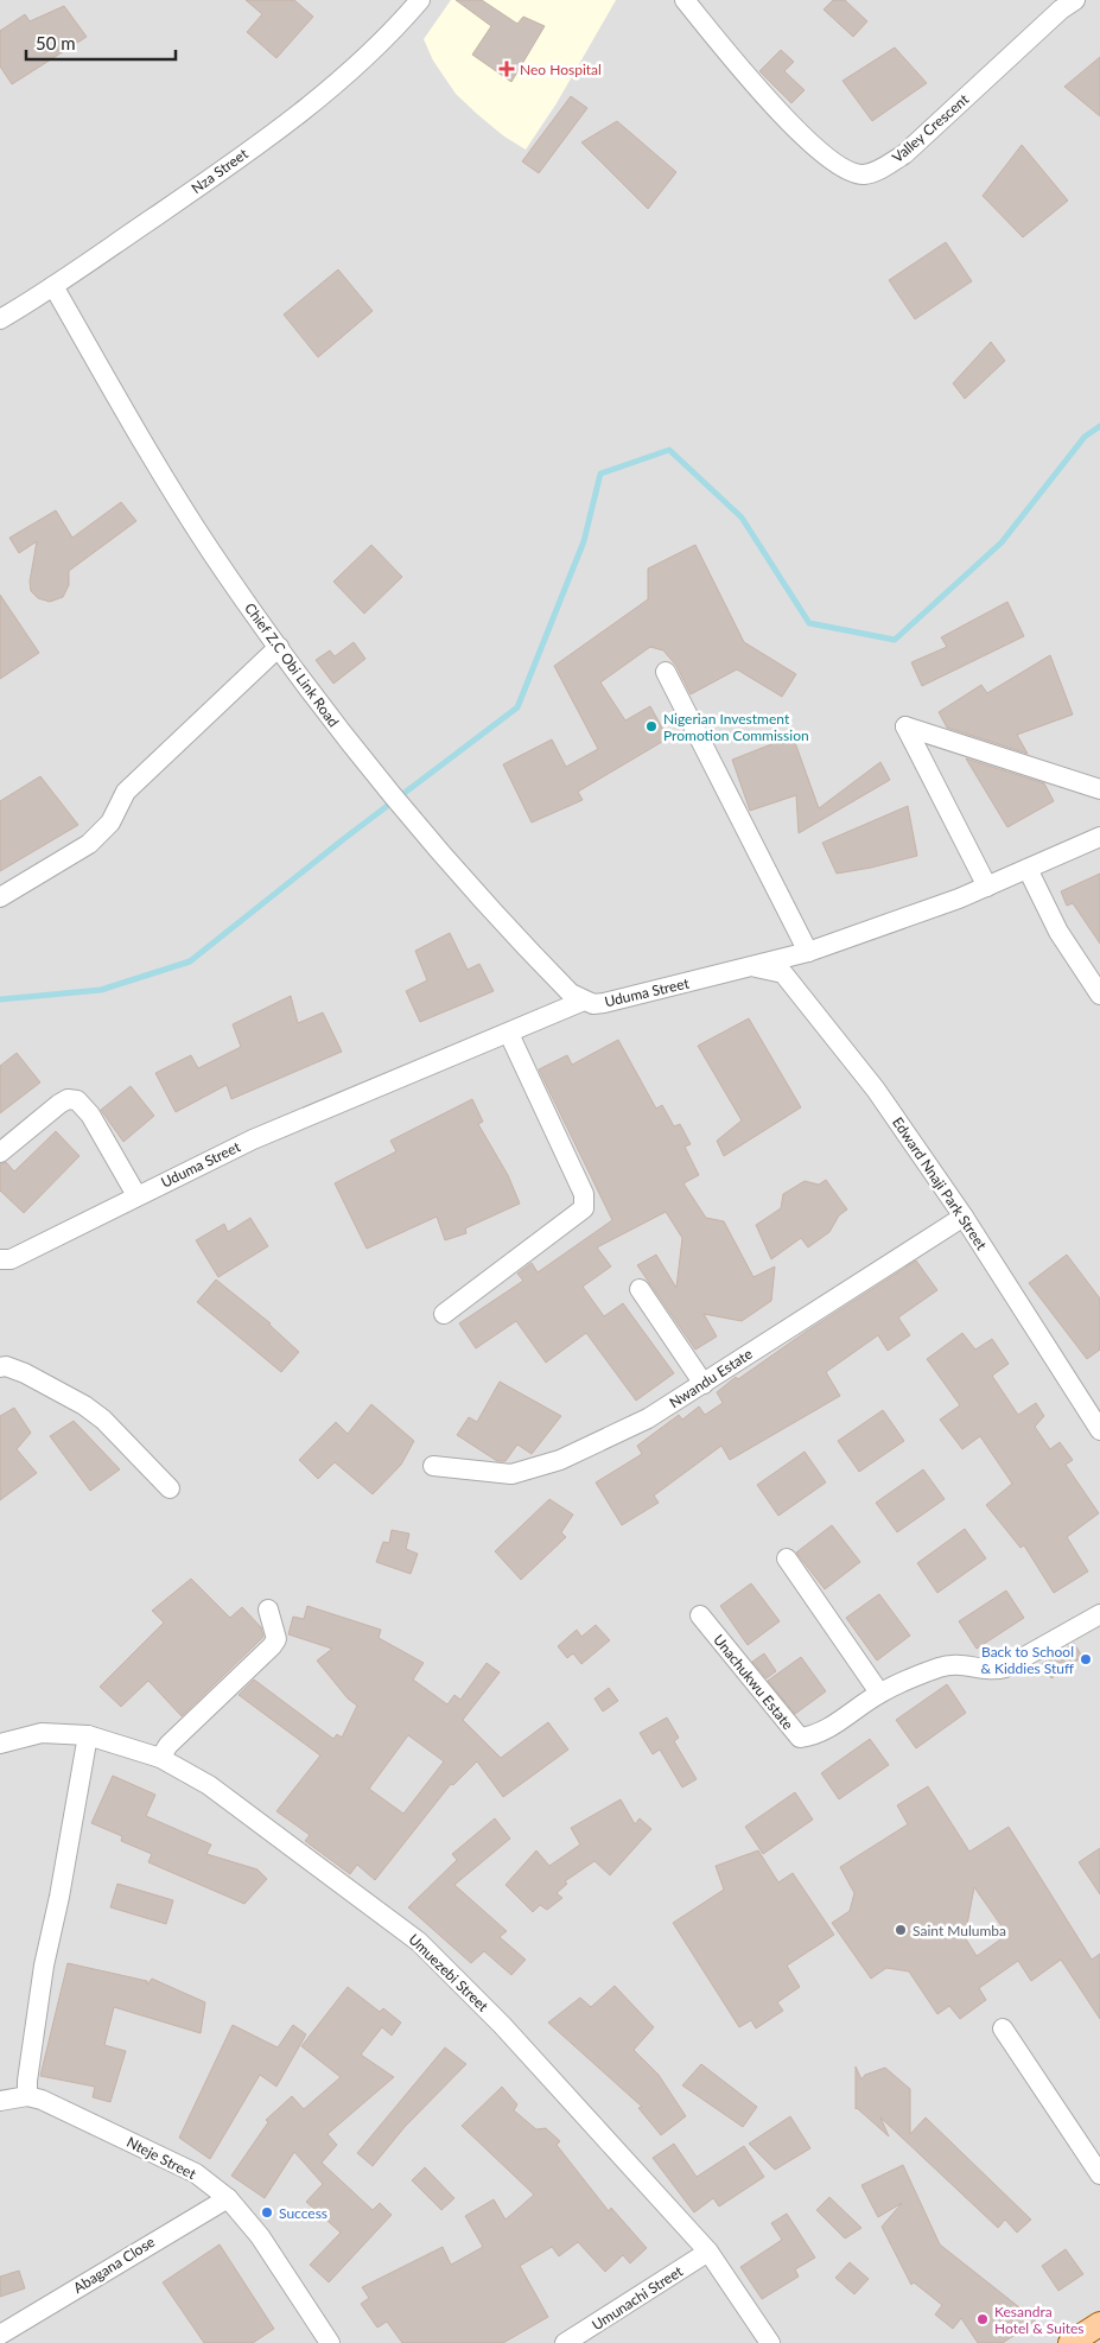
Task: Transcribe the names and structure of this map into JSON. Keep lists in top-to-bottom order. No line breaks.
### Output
{"streets":{"street":["Valley Crescent","Nza Street","Chief Z.C Obi Link Road","Uduma Street","Edward Nnaji Park Street","Nwandu Estate","Unachukwu Estate","Umuezebi Street","Nteje Street","Abagana Close","Umunachi Street"]},"crossings":[["Nza Street","Chief Z.C Obi Link Road"],["Chief Z.C Obi Link Road","Uduma Street"],["Uduma Street","Edward Nnaji Park Street"],["Edward Nnaji Park Street","Nwandu Estate"],["Umuezebi Street","Umunachi Street"],["Nteje Street","Abagana Close"]],"places":{"health":["Neo Hospital"],"other":["Nigerian Investment Promotion Commission","Back to School & Kiddies Stuff","Saint Mulumba","Success","Kesandra Hotel & Suites"]},"scale_bar":"50 m"}
